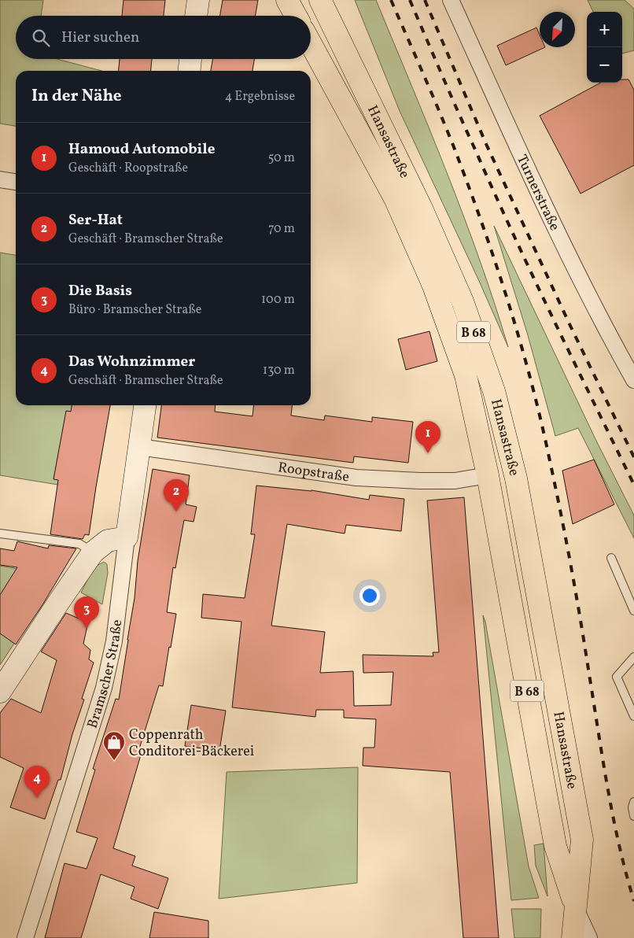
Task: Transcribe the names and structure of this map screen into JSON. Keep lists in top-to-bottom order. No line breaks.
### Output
{"streets":{"main road":["Hansastraße","B 68"],"street":["Turnerstraße","Roopstraße","Bramscher Straße"]},"crossings":[["Hansastraße","Roopstraße"],["Roopstraße","Bramscher Straße"]],"places":{"shop":["Coppenrath Conditorei-Bäckerei"]},"north":"bottom left","page":{"map_buttons":["+","−"],"search":"Hier suchen","heading":["In der Nähe","4 Ergebnisse"],"list":[{"mark":"1","name":"Hamoud Automobile","note":"Geschäft · Roopstraße","value":"50 m"},{"mark":"2","name":"Ser-Hat","note":"Geschäft · Bramscher Straße","value":"70 m"},{"mark":"3","name":"Die Basis","note":"Büro · Bramscher Straße","value":"100 m"},{"mark":"4","name":"Das Wohnzimmer","note":"Geschäft · Bramscher Straße","value":"130 m"}],"pins":["1","2","3","4"]}}
